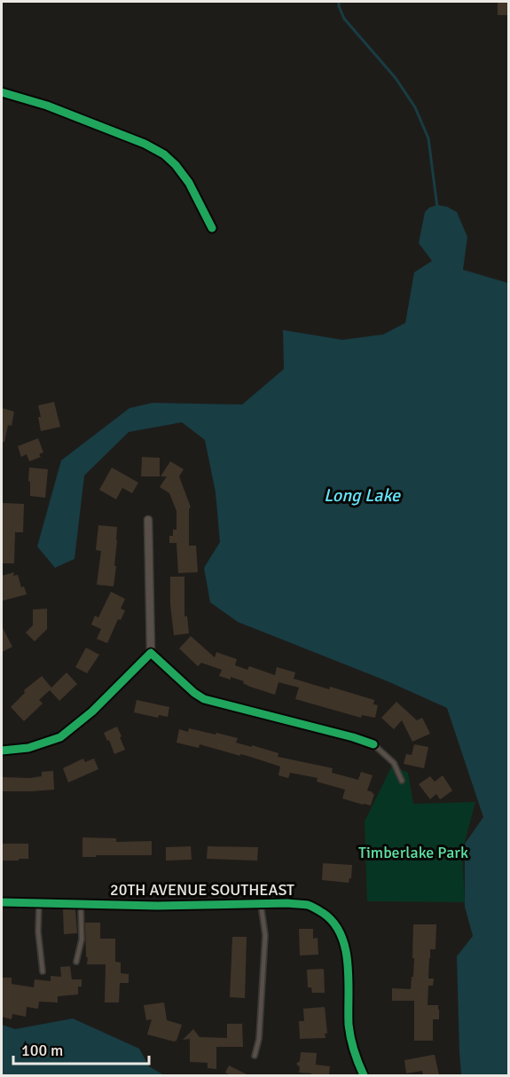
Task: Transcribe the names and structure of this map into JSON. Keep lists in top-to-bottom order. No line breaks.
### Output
{"streets":{"street":["20TH AVENUE SOUTHEAST"]},"water":["Long Lake"],"parks":["Timberlake Park"],"scale_bar":"100 m"}
